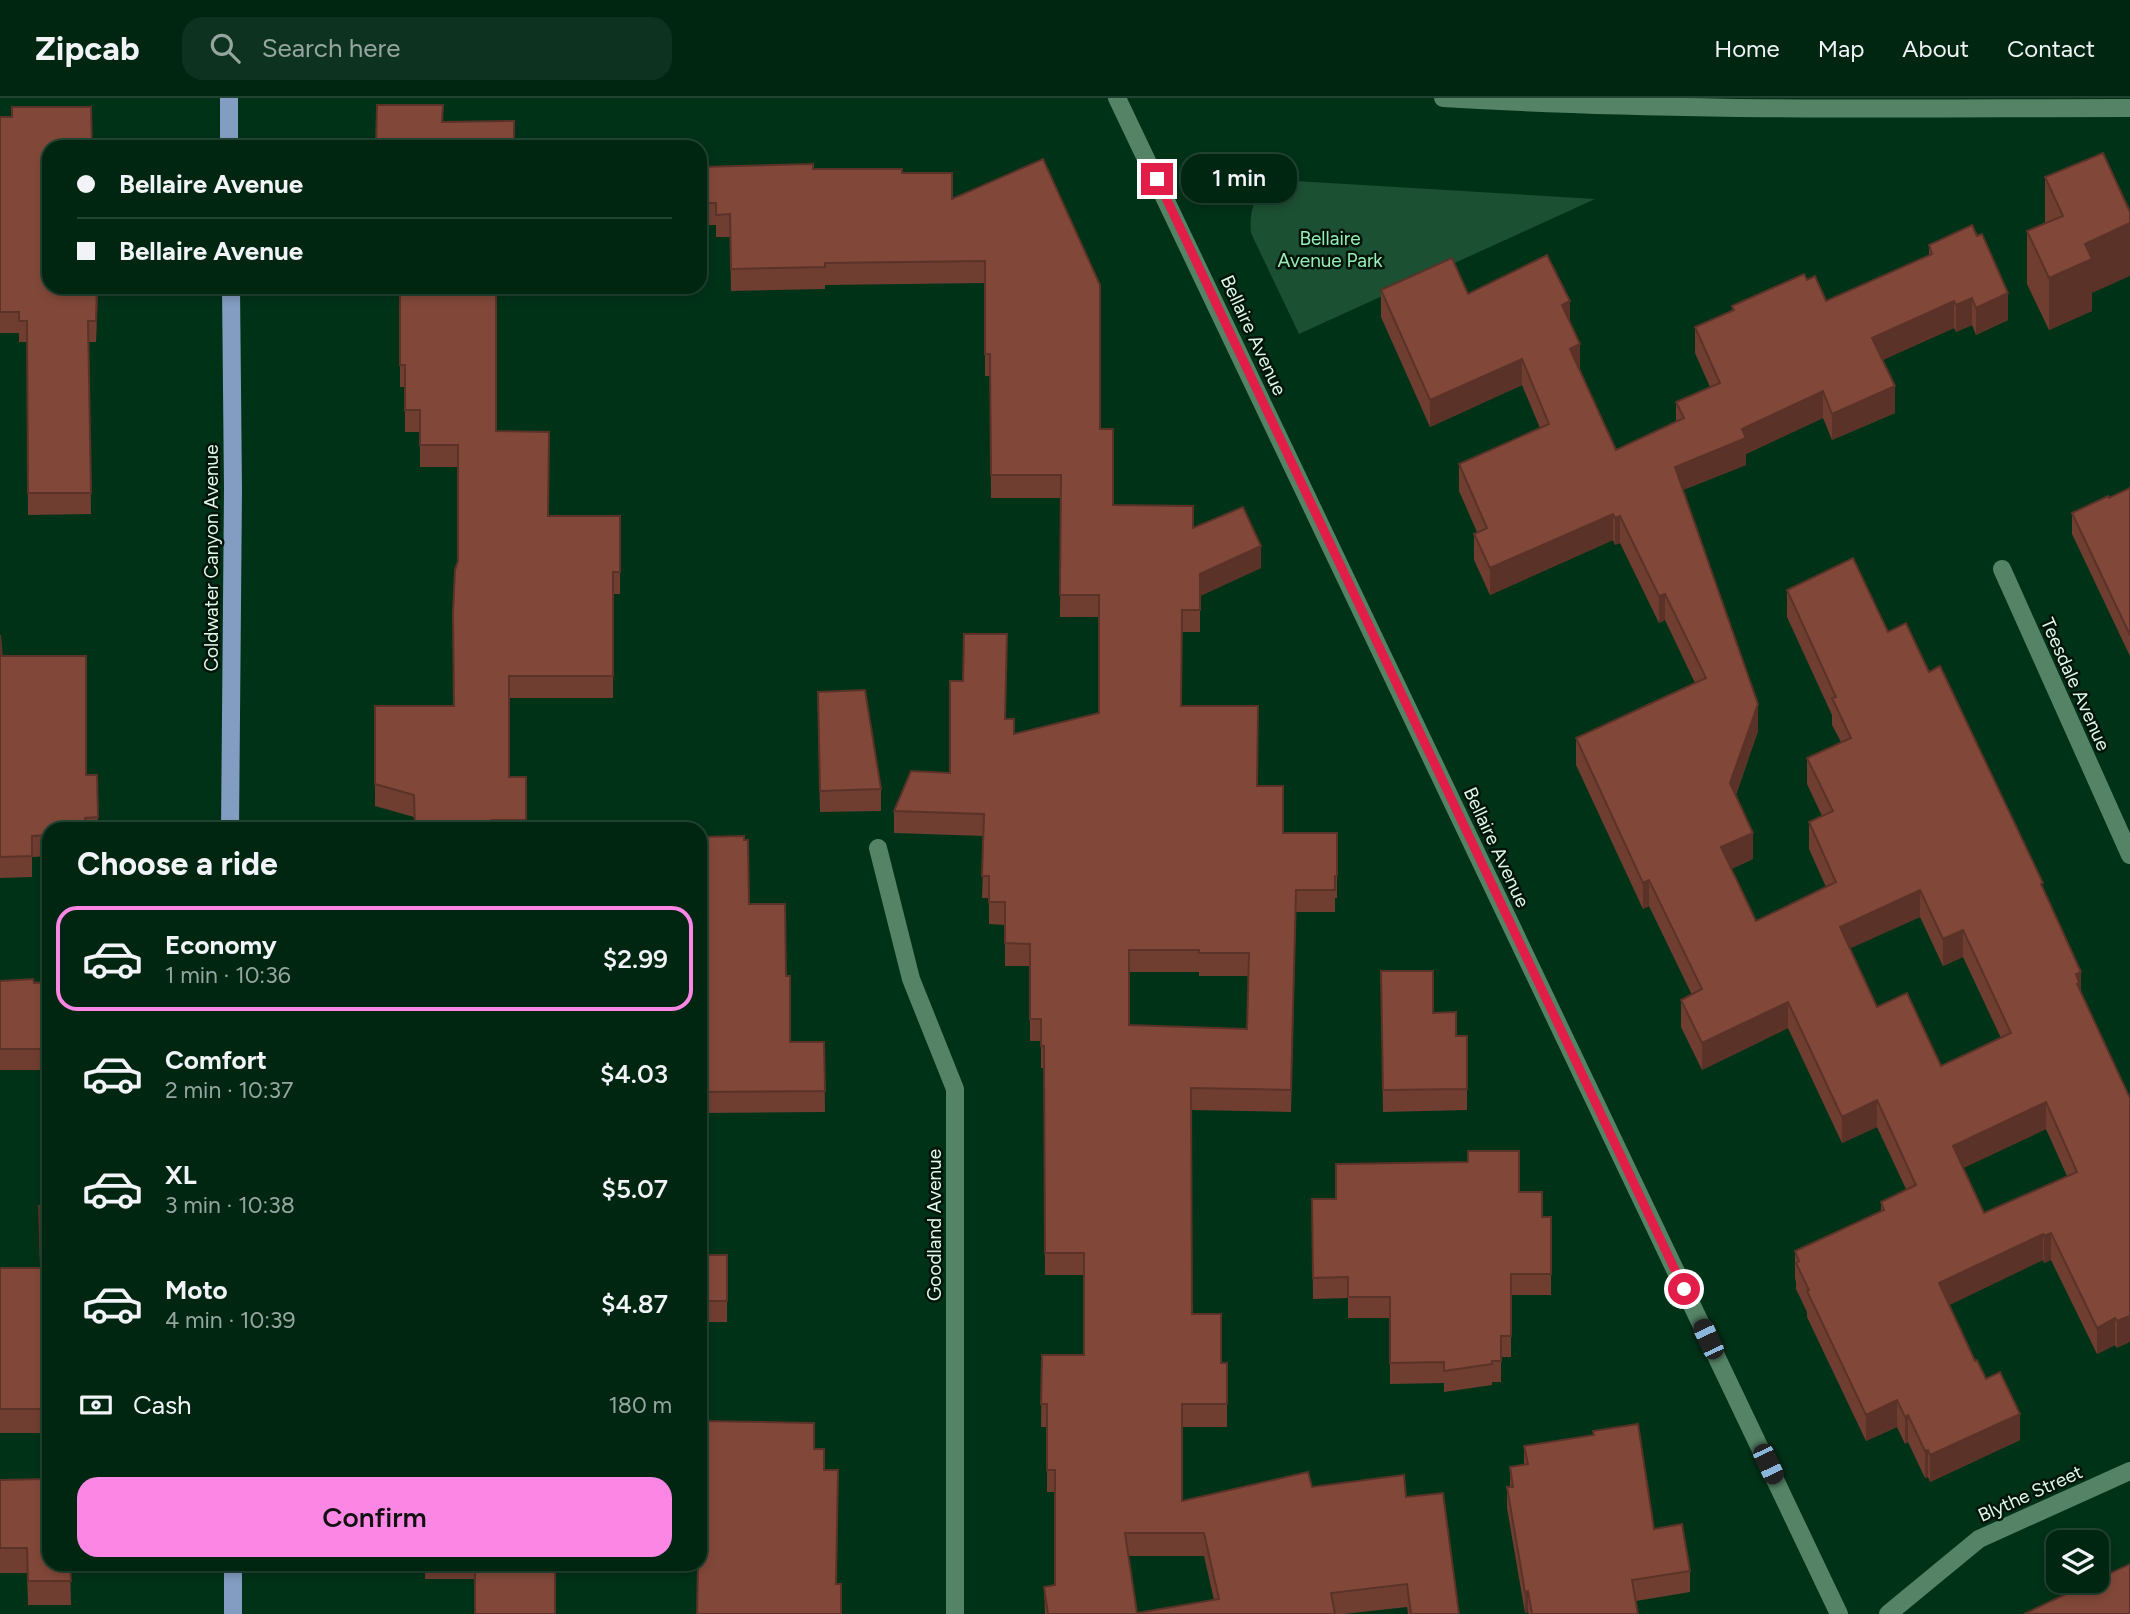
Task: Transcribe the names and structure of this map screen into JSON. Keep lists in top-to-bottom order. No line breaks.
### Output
{"streets":{"main road":["Coldwater Canyon Avenue"],"street":["Bellaire Avenue","Teesdale Avenue","Goodland Avenue","Blythe Street"]},"parks":["Bellaire Avenue Park"],"page":{"header":"Zipcab","search":"Search here","nav":["Home","Map","About","Contact"],"banner":["Bellaire Avenue","Bellaire Avenue"],"bubble":"1 min","heading":"Choose a ride","list":[{"name":"Economy","note":"1 min · 10:36","value":"$2.99"},{"name":"Comfort","note":"2 min · 10:37","value":"$4.03"},{"name":"XL","note":"3 min · 10:38","value":"$5.07"},{"name":"Moto","note":"4 min · 10:39","value":"$4.87"}],"pay":["Cash","180 m"],"buttons":"Confirm"}}
